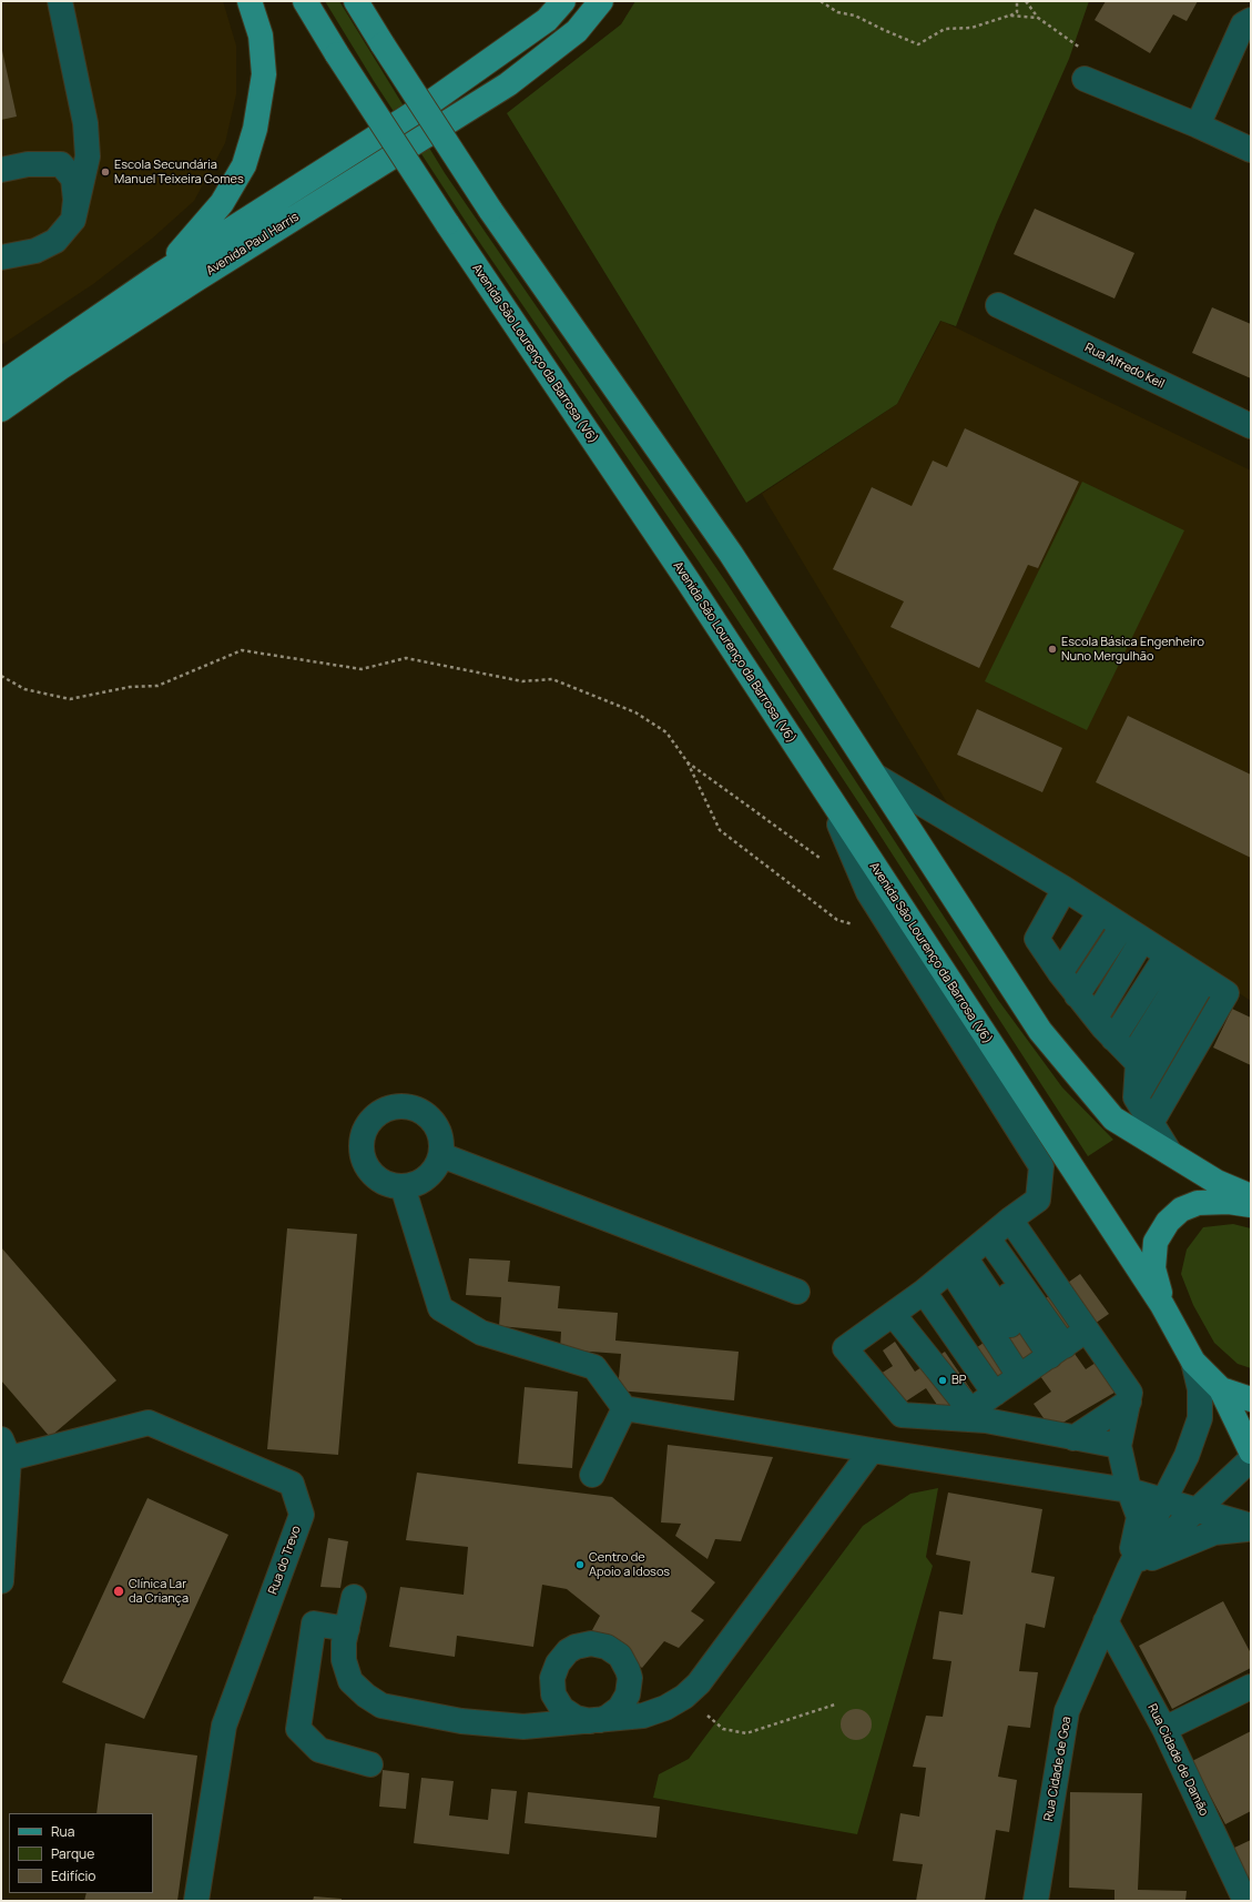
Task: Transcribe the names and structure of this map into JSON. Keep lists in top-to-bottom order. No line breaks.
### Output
{"streets":{"main road":["Avenida Paul Harris","Avenida São Lourenço da Barrosa (V6)"],"street":["Rua Alfredo Keil","Rua do Trevo","Rua Cidade de Damão","Rua Cidade de Goa"]},"crossings":[["Rua Cidade de Damão","Rua Cidade de Goa"]],"places":["Escola Secundária Manuel Teixeira Gomes","Escola Básica Engenheiro Nuno Mergulhão","BP","Centro de Apoio a Idosos","Clínica Lar da Criança"],"legend":["Rua","Parque","Edifício"]}
